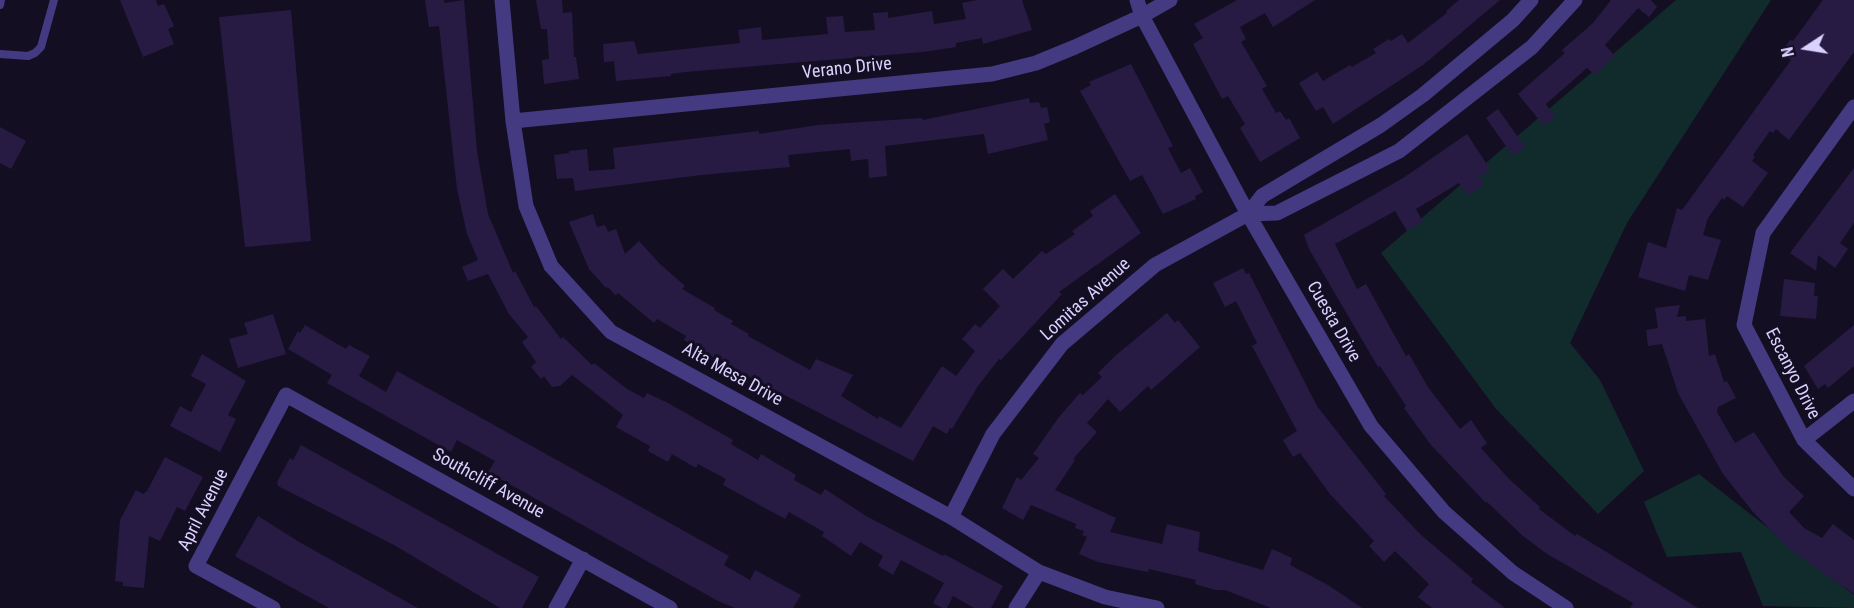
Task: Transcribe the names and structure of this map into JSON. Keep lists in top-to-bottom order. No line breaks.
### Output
{"streets":{"street":["Verano Drive","Lomitas Avenue","Cuesta Drive","Escanyo Drive","Alta Mesa Drive","Southcliff Avenue","April Avenue"]},"crossings":[["Verano Drive","Cuesta Drive"],["Verano Drive","Alta Mesa Drive"],["Lomitas Avenue","Cuesta Drive"],["Lomitas Avenue","Alta Mesa Drive"],["Southcliff Avenue","April Avenue"]],"north":"left"}
